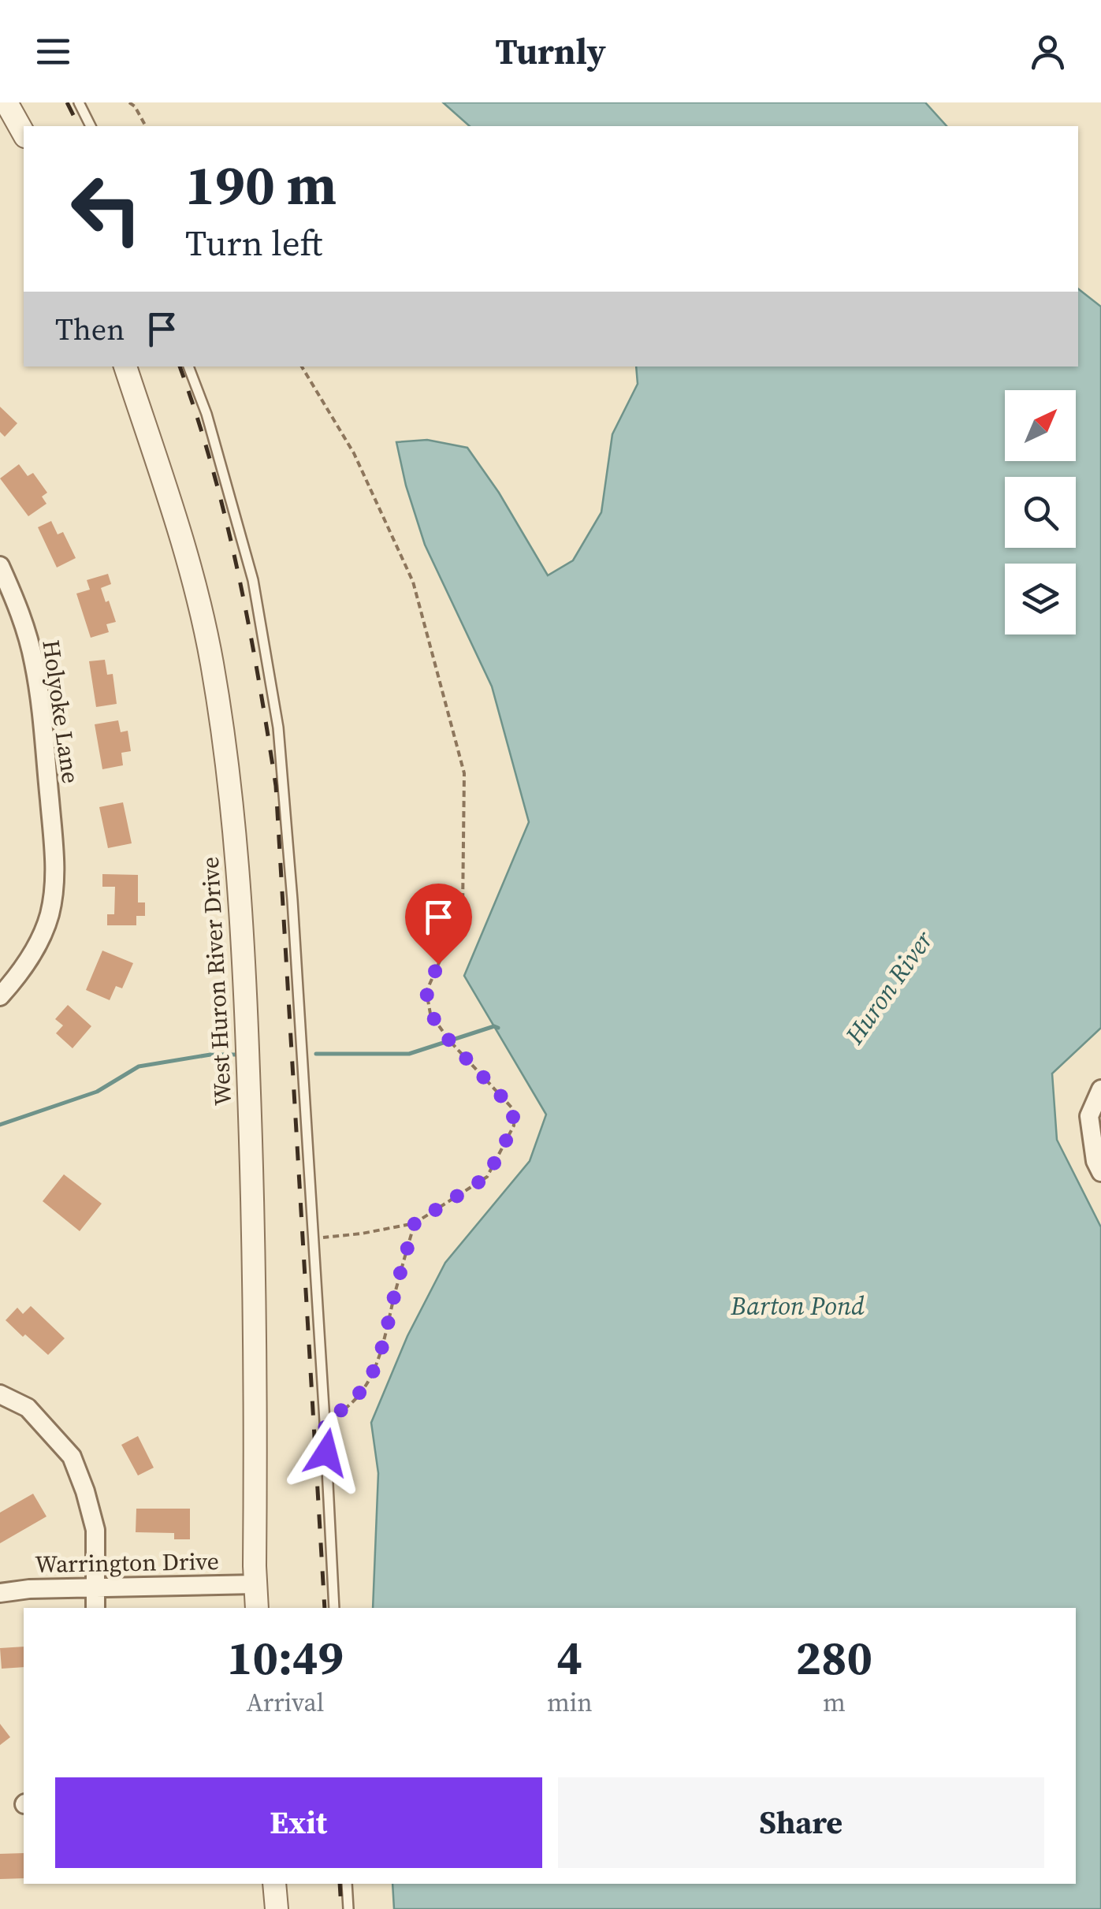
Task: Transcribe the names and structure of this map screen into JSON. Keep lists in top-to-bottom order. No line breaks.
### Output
{"streets":{"street":["Holyoke Lane","West Huron River Drive","Warrington Drive"]},"crossings":[["West Huron River Drive","Warrington Drive"]],"water":["Huron River","Barton Pond"],"north":"top right","page":{"header":"Turnly","turn":["190 m","Turn left"],"then":"Then","eta":["10:49","Arrival","4","min","280","m"],"buttons":["Exit","Share"]}}
